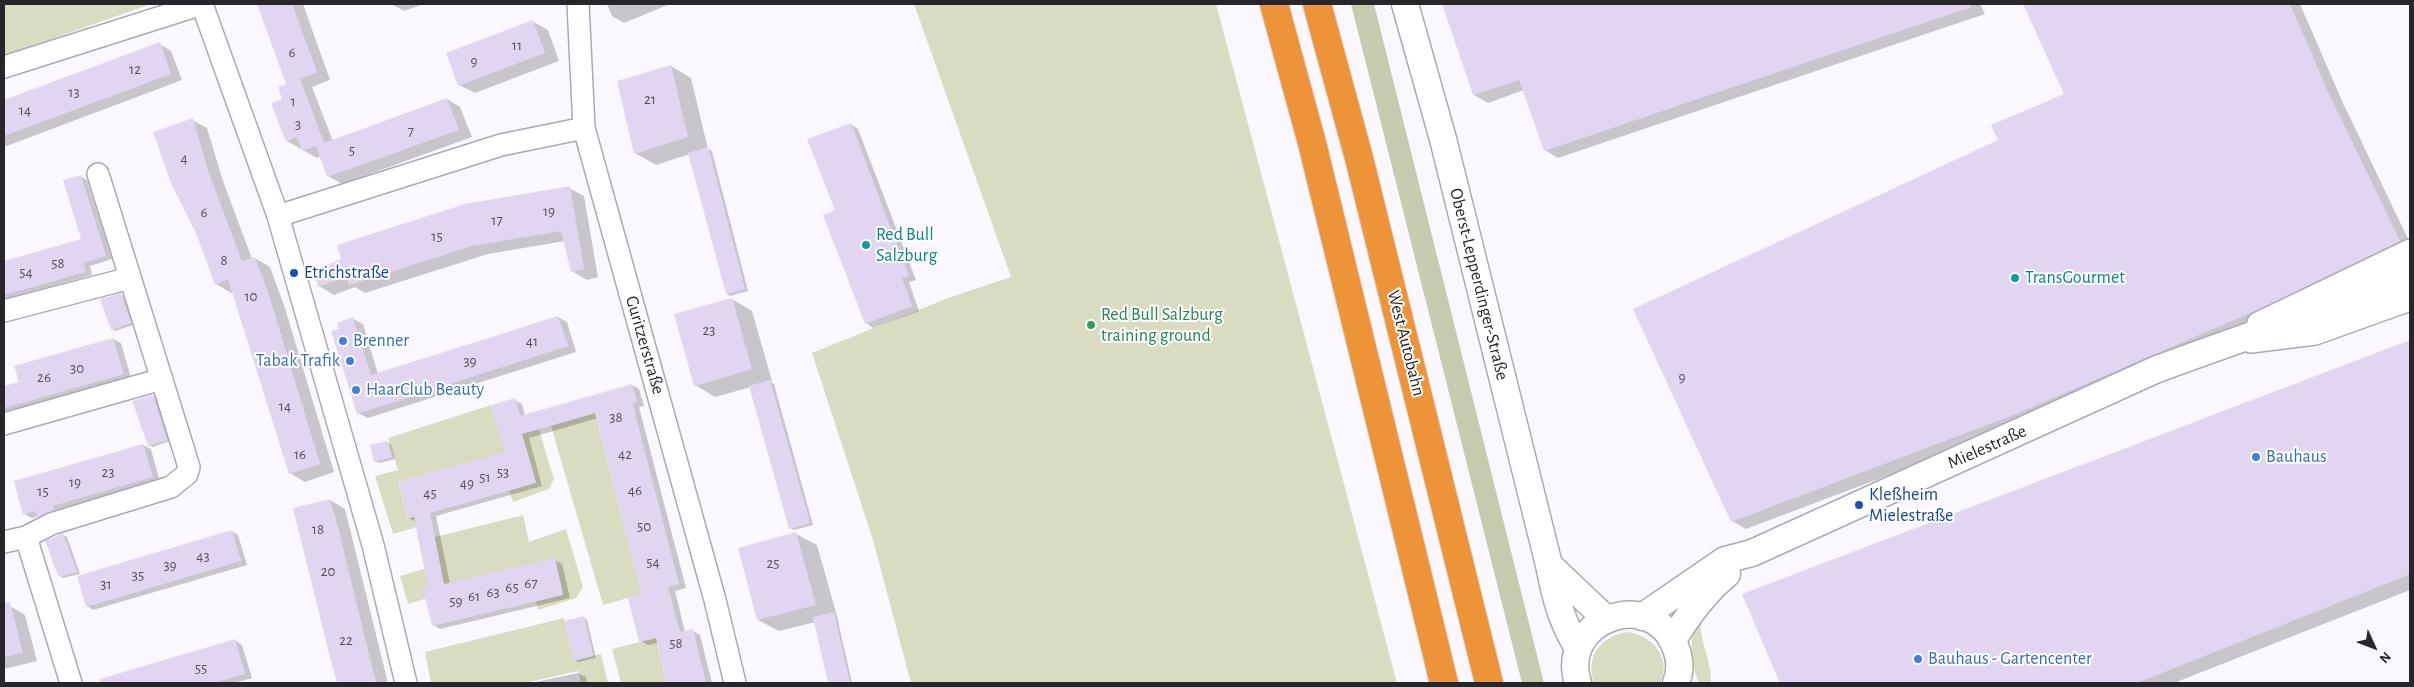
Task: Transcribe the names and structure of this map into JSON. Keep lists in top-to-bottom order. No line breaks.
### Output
{"streets":{"highway":["West Autobahn"],"street":["Oberst-Lepperdinger-Straße","Guritzerstraße","Mielestraße"]},"places":["Red Bull Salzburg","Etrichstraße","TransGourmet","Red Bull Salzburg training ground","Brenner","Tabak Trafik","HaarClub Beauty","Bauhaus","Kleßheim Mielestraße","Bauhaus - Gartencenter"],"house_numbers":["11","6","9","12","13","21","1","14","3","7","5","4","19","6","17","15","8","58","54","10","23","41","39","30","26","9","14","38","16","42","23","53","51","19","49","46","15","45","50","18","43","54","25","39","20","35","67","31","65","63","61","59","22","58","55"],"north":"bottom right"}
